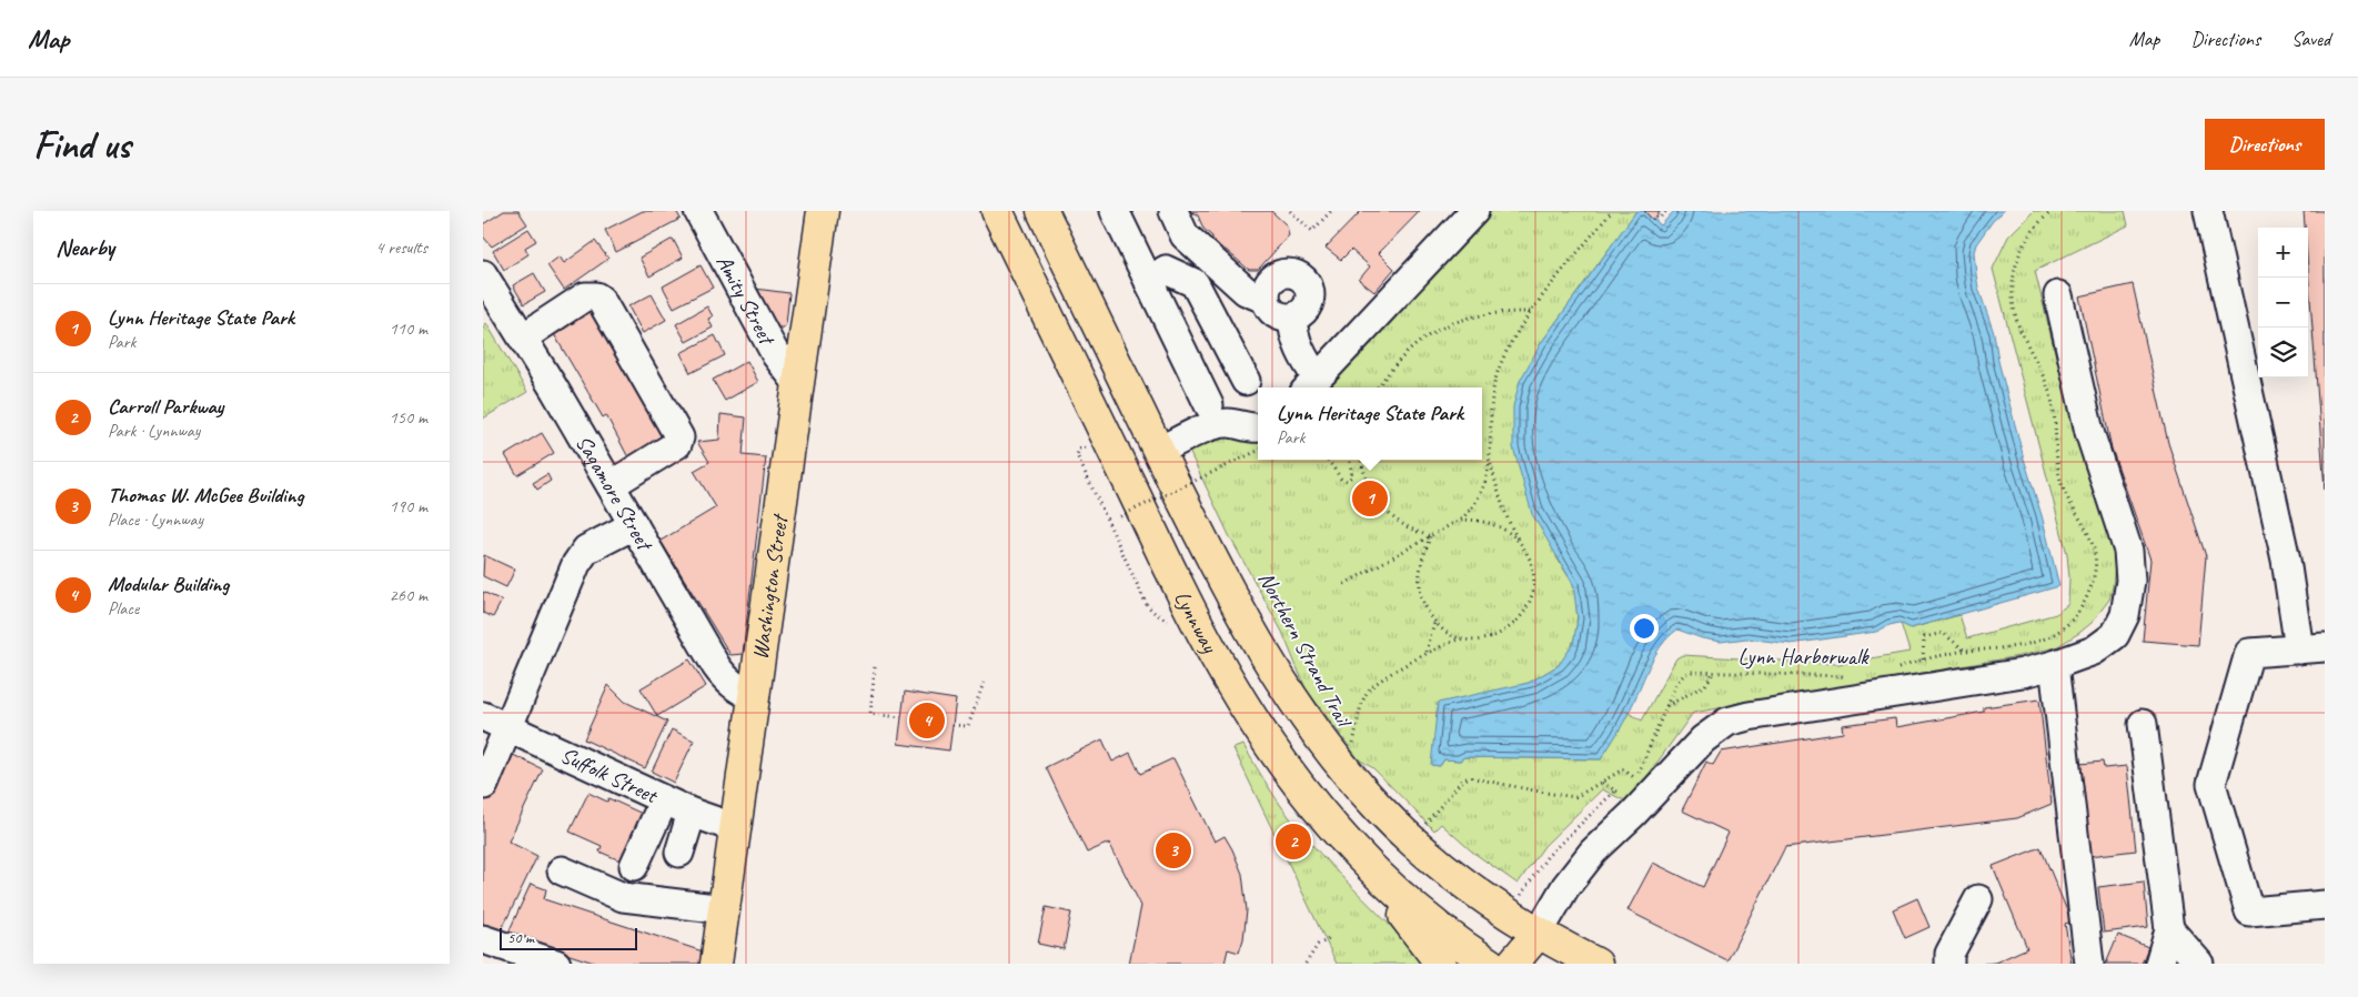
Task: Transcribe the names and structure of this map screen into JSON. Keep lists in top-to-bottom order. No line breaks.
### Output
{"streets":{"main road":["Washington Street","Lynnway"],"street":["Amity Street","Sagamore Street","Suffolk Street"],"path":["Lynn Harborwalk"]},"crossings":[["Amity Street","Washington Street"],["Sagamore Street","Washington Street"],["Washington Street","Suffolk Street"]],"scale_bar":"50 m","page":{"header":"Map","nav":["Map","Directions","Saved"],"buttons":"Directions","title":"Find us","heading":["Nearby","4 results"],"map_buttons":["+","−"],"list":[{"mark":"1","name":"Lynn Heritage State Park","note":"Park","value":"110 m"},{"mark":"2","name":"Carroll Parkway","note":"Park · Lynnway","value":"150 m"},{"mark":"3","name":"Thomas W. McGee Building","note":"Place · Lynnway","value":"190 m"},{"mark":"4","name":"Modular Building","note":"Place","value":"260 m"}],"popup":["Lynn Heritage State Park","Park"],"pins":["1","4","2","3"],"scale":"50 m"}}
